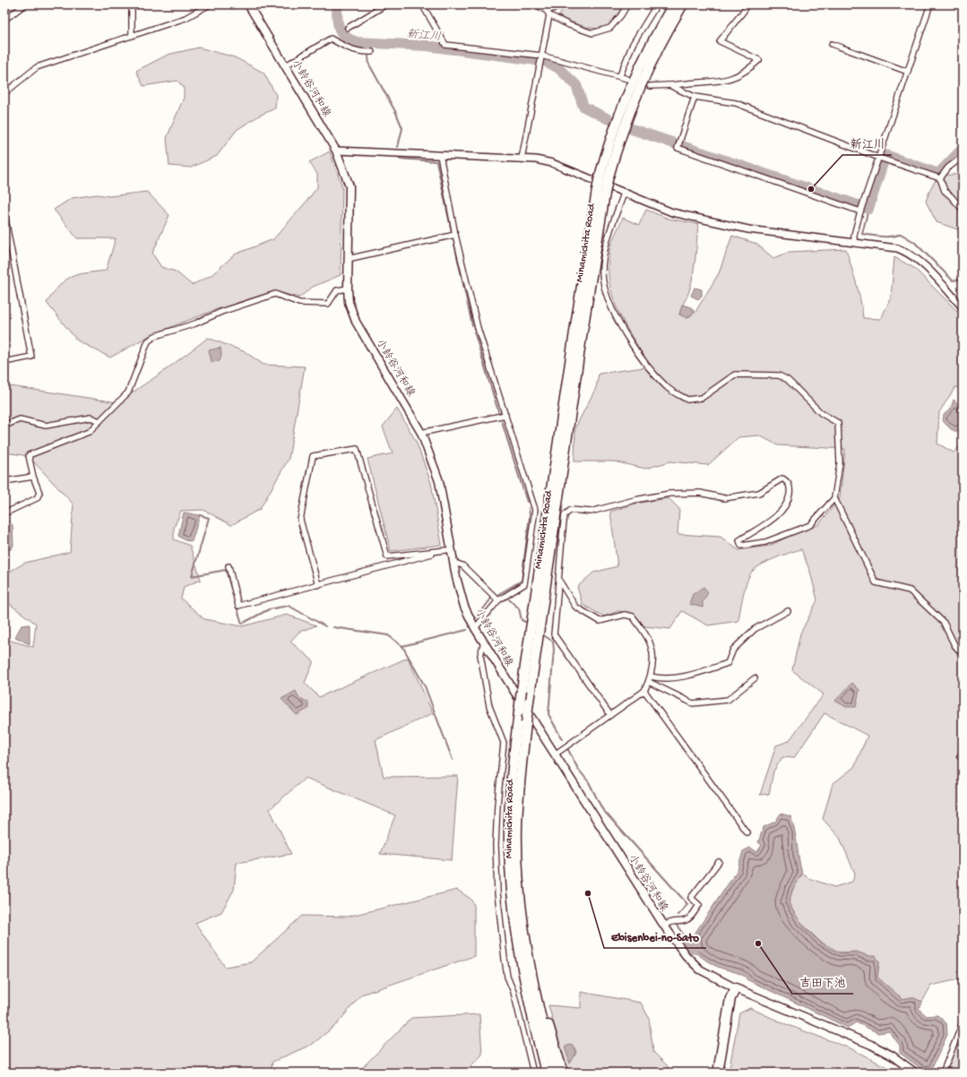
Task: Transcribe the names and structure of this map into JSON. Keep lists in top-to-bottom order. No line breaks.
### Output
{"streets":{"highway":["Minamichita Road"],"main road":["小鈴谷河和線"]},"water":["新江川"],"places":["新江川","Ebisenbei-no-Sato","吉田下池"]}
